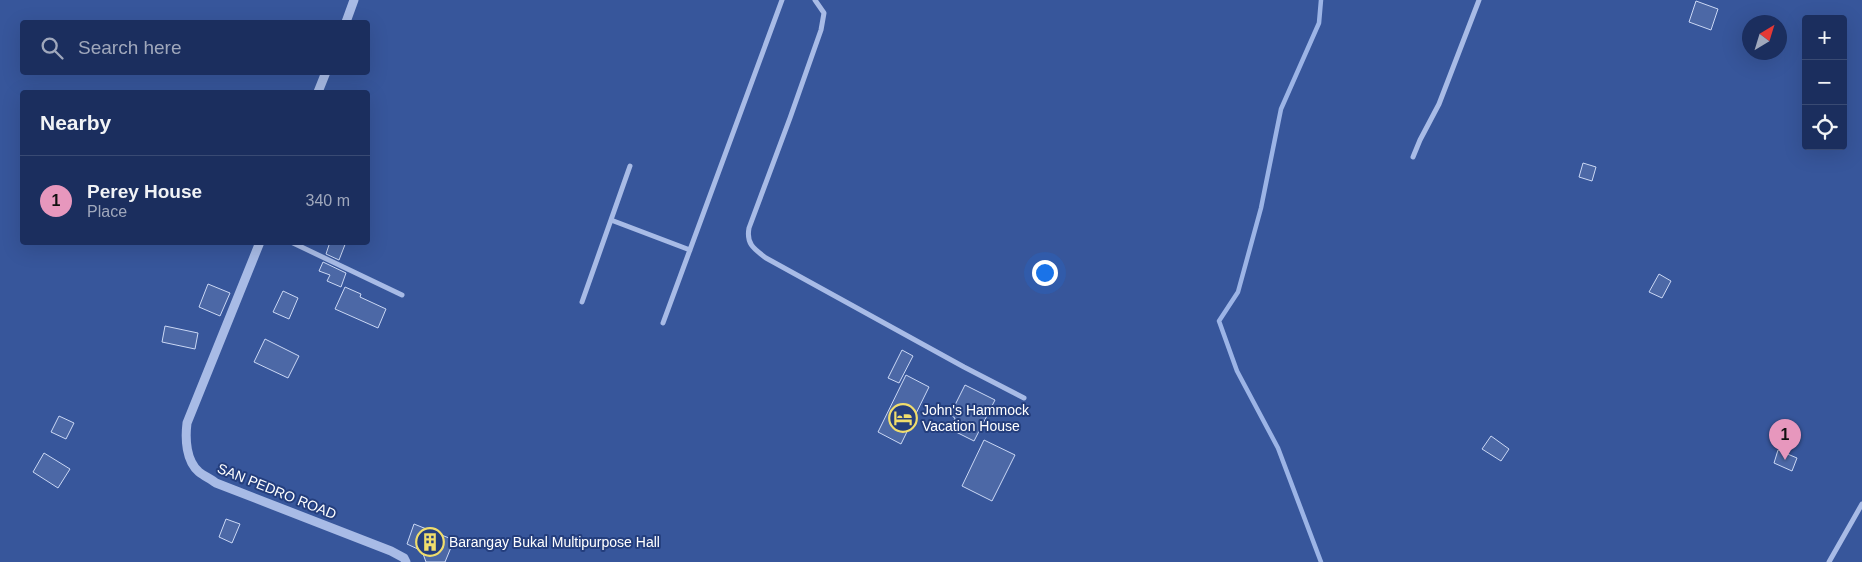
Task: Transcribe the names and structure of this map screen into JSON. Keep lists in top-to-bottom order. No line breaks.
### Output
{"streets":{"street":["SAN PEDRO ROAD"]},"places":{"hotel":["John's Hammock Vacation House"],"building":["Barangay Bukal Multipurpose Hall"]},"north":"top right","page":{"map_buttons":["+","−"],"search":"Search here","heading":"Nearby","list":[{"mark":"1","name":"Perey House","note":"Place","value":"340 m"}],"pins":"1"}}
